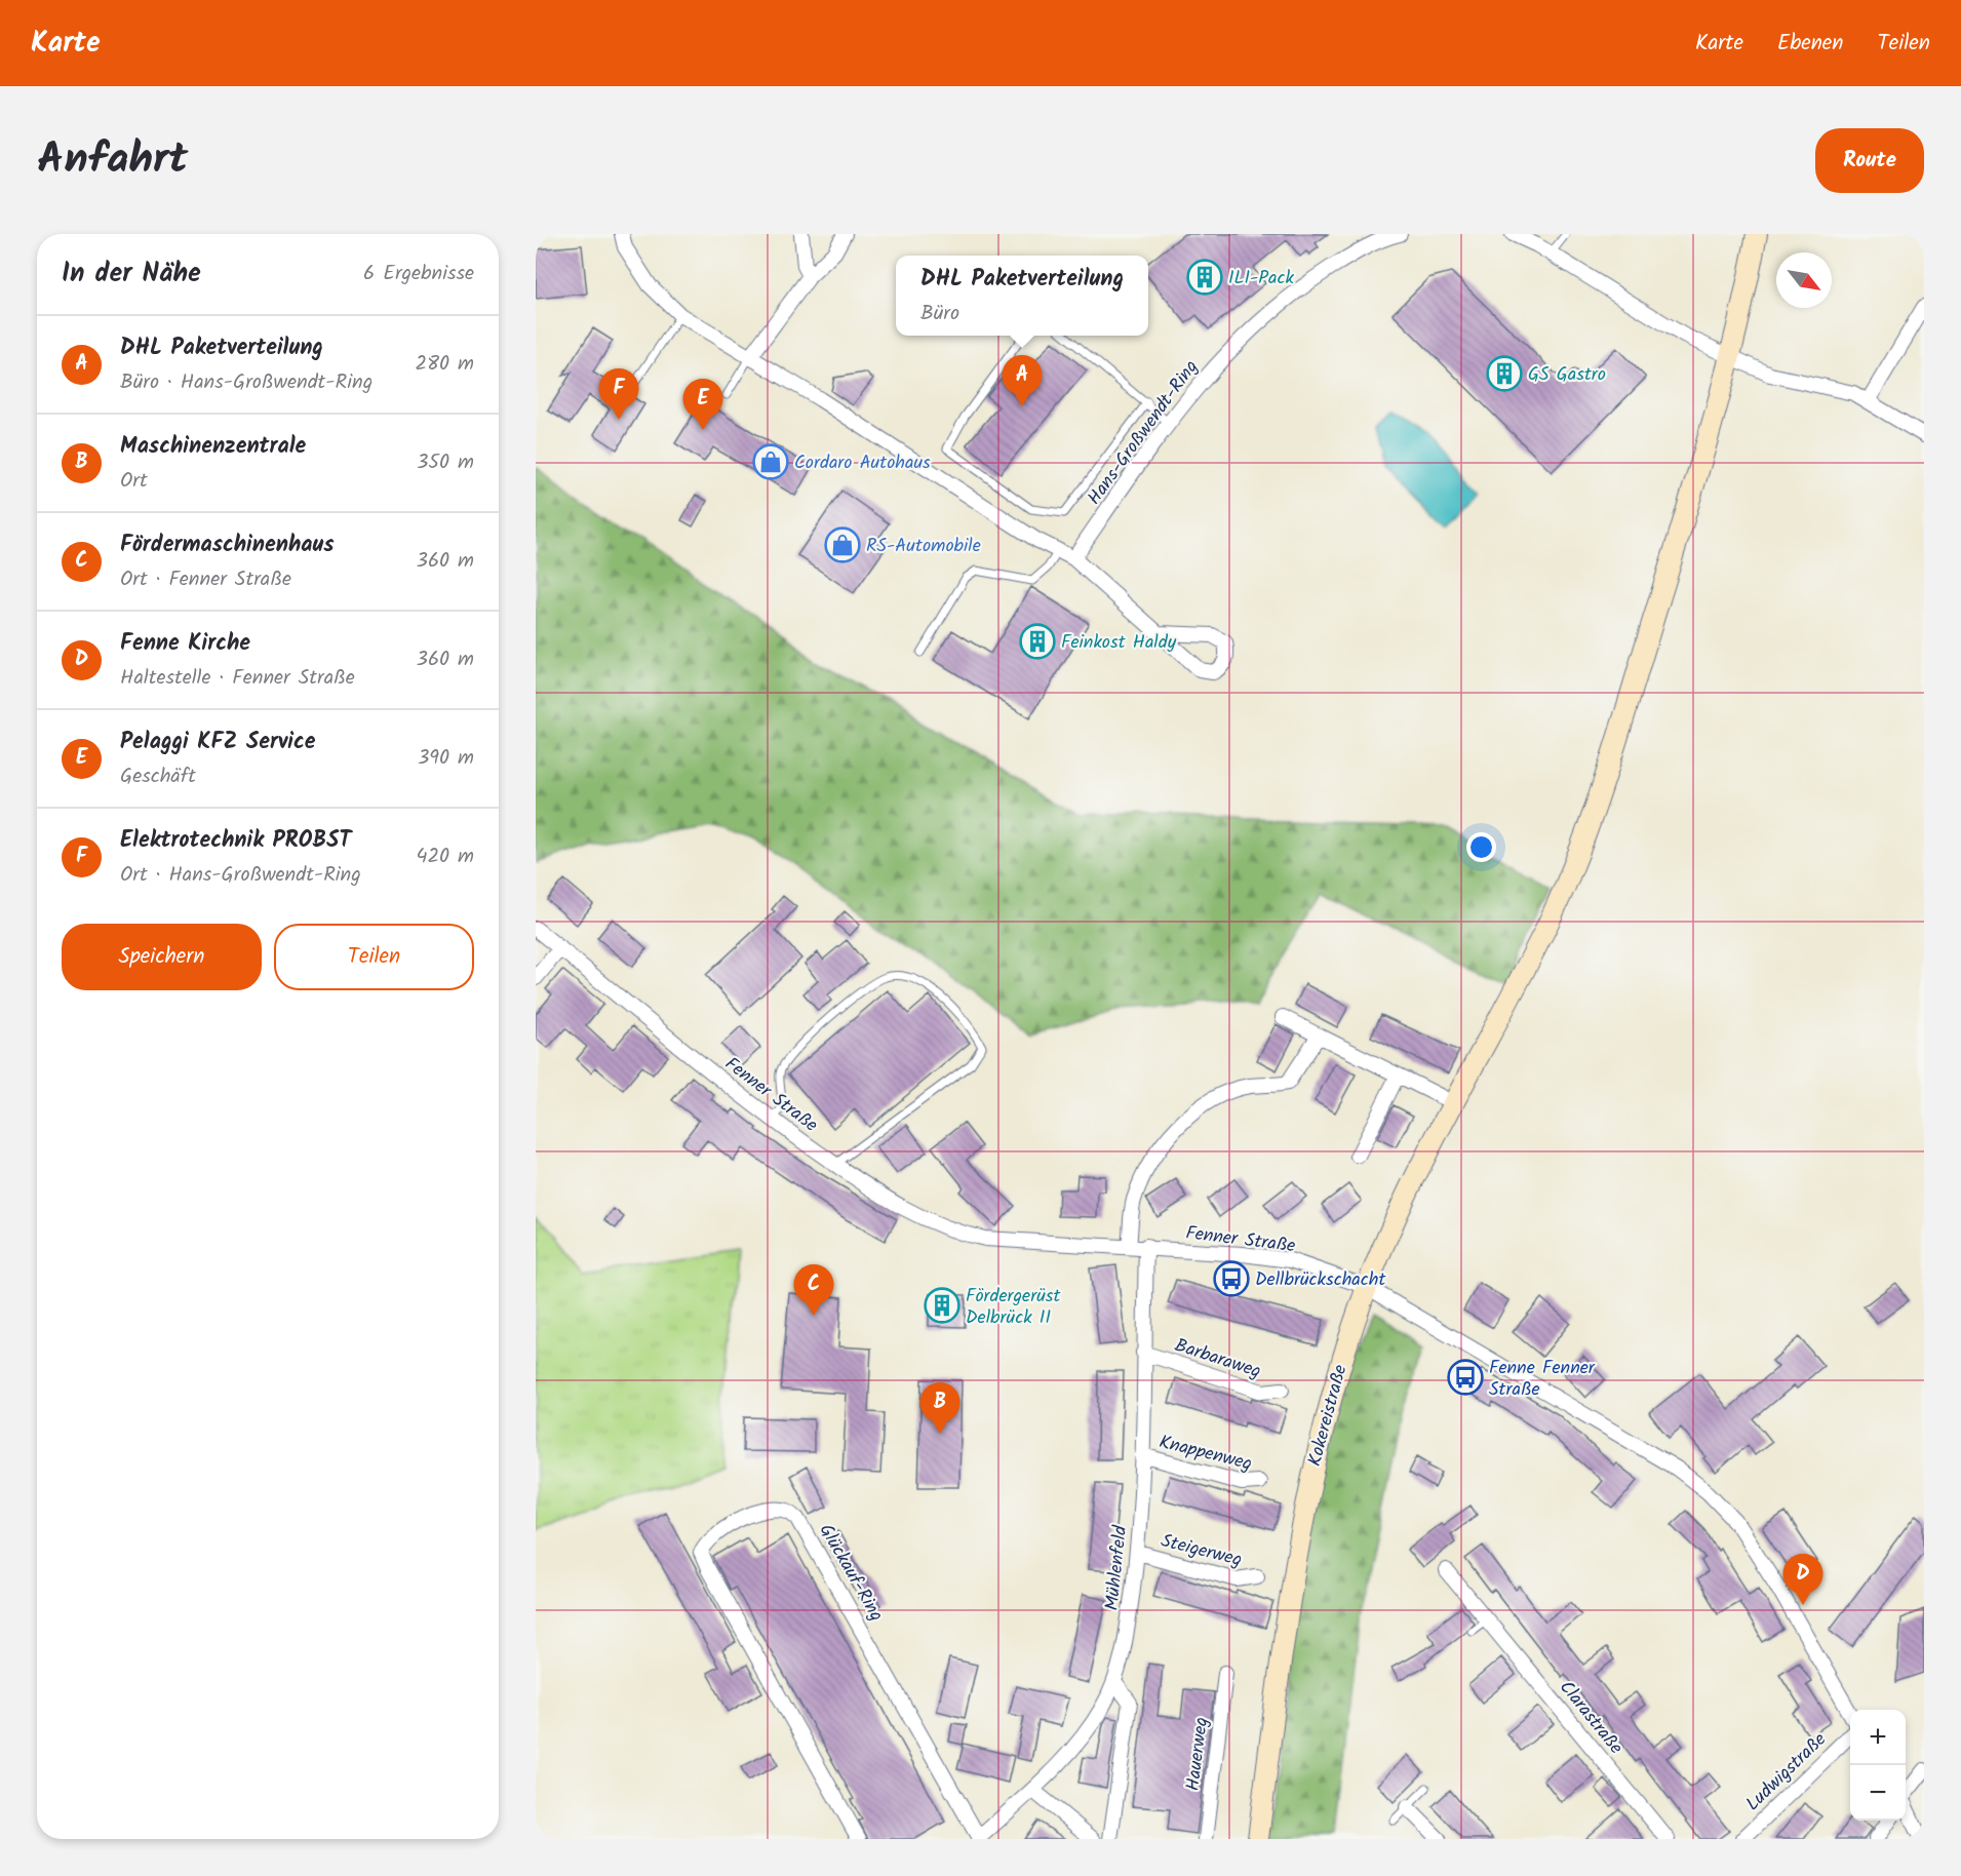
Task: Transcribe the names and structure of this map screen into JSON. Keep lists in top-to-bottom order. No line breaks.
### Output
{"streets":{"main road":["Kokereistraße"],"street":["Hans-Großwendt-Ring","Fenner Straße","Barbaraweg","Knappenweg","Steigerweg","Mühlenfeld","Glückauf-Ring","Clarastraße","Hauerweg","Ludwigstraße"]},"crossings":[["Fenner Straße","Kokereistraße"],["Fenner Straße","Mühlenfeld"],["Barbaraweg","Mühlenfeld"],["Knappenweg","Mühlenfeld"],["Steigerweg","Mühlenfeld"],["Mühlenfeld","Glückauf-Ring"]],"places":{"building":["ILI-Pack","GS Gastro","Feinkost Haldy","Fördergerüst Delbrück II"],"shop":["Cordaro Autohaus","RS-Automobile"],"bus stop":["Dellbrückschacht","Fenne Fenner Straße"]},"north":"bottom right","page":{"header":"Karte","nav":["Karte","Ebenen","Teilen"],"title":"Anfahrt","buttons":["Route",["Speichern","Teilen"]],"heading":["In der Nähe","6 Ergebnisse"],"popup":["DHL Paketverteilung","Büro"],"list":[{"mark":"A","name":"DHL Paketverteilung","note":"Büro · Hans-Großwendt-Ring","value":"280 m"},{"mark":"B","name":"Maschinenzentrale","note":"Ort","value":"350 m"},{"mark":"C","name":"Fördermaschinenhaus","note":"Ort · Fenner Straße","value":"360 m"},{"mark":"D","name":"Fenne Kirche","note":"Haltestelle · Fenner Straße","value":"360 m"},{"mark":"E","name":"Pelaggi KFZ Service","note":"Geschäft","value":"390 m"},{"mark":"F","name":"Elektrotechnik PROBST","note":"Ort · Hans-Großwendt-Ring","value":"420 m"}],"pins":["A","F","E","C","B","D"],"map_buttons":["+","−"]}}
